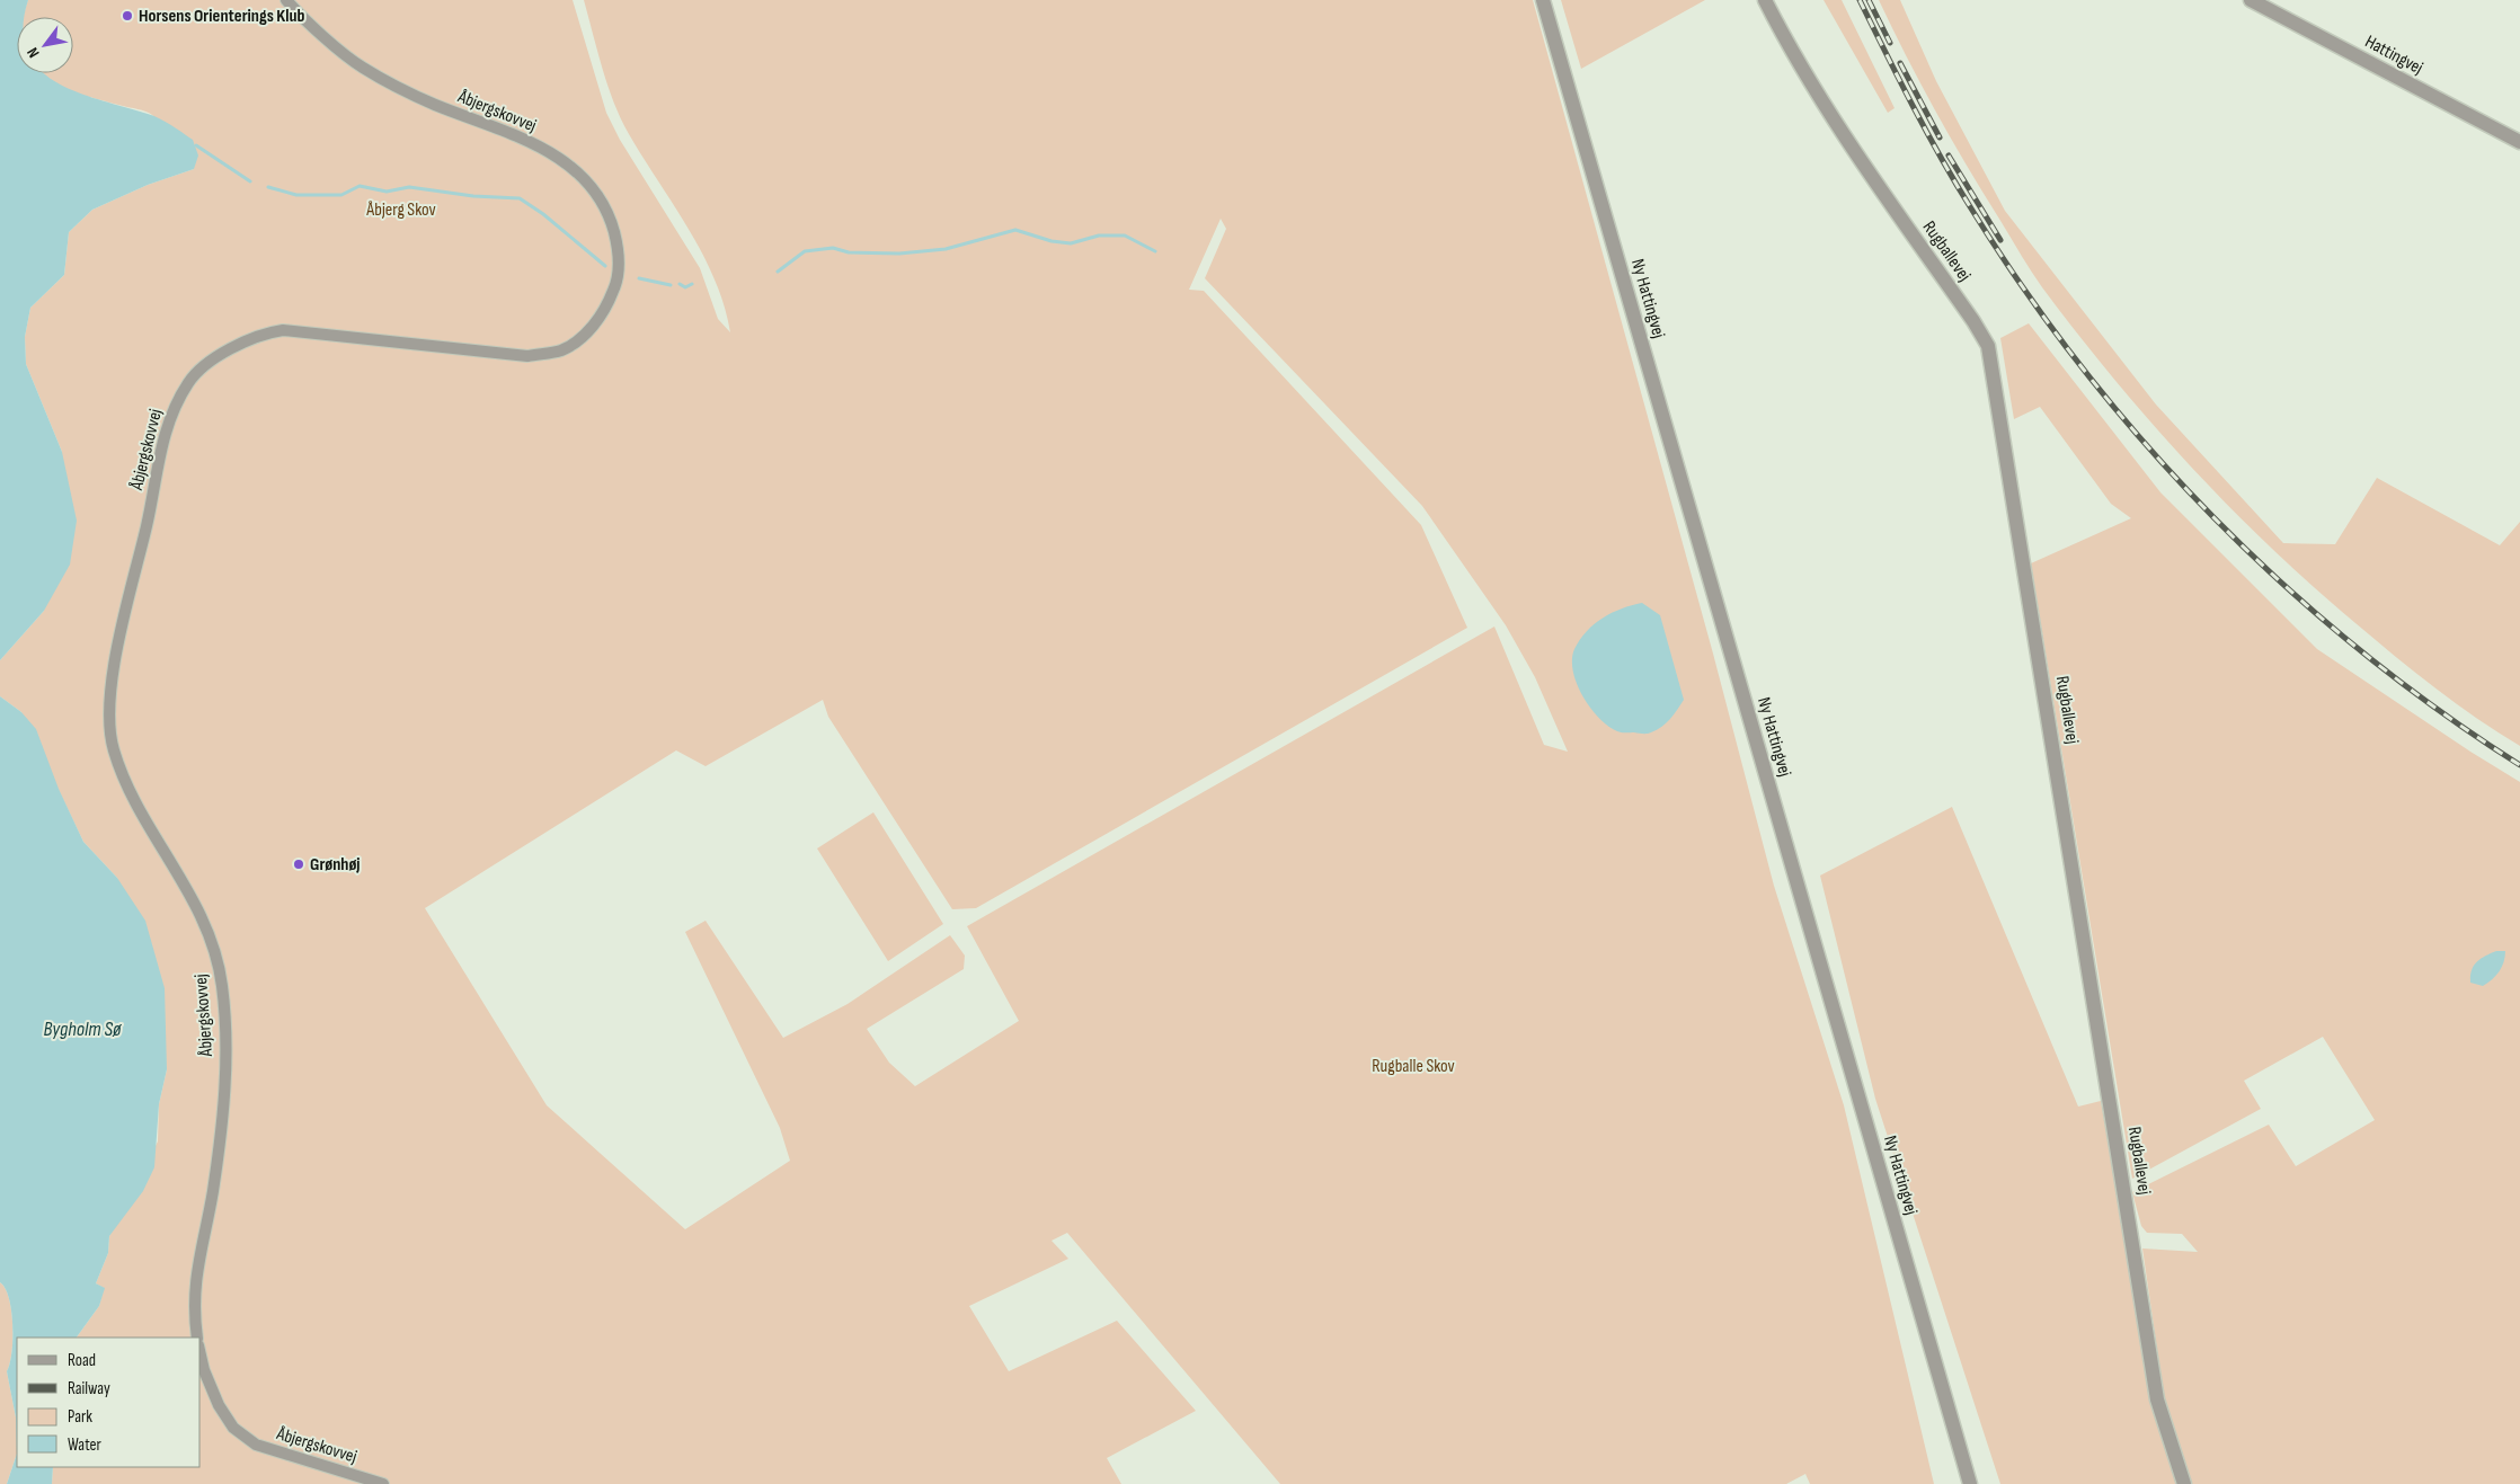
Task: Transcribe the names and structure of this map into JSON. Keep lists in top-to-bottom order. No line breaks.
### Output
{"streets":{"street":["Hattingvej","Åbjergskovvej","Rugballevej","Ny Hattingvej"]},"water":["Bygholm Sø"],"parks":["Åbjerg Skov","Rugballe Skov"],"places":["Horsens Orienterings Klub","Grønhøj"],"legend":["Road","Railway","Park","Water"],"north":"bottom left"}
